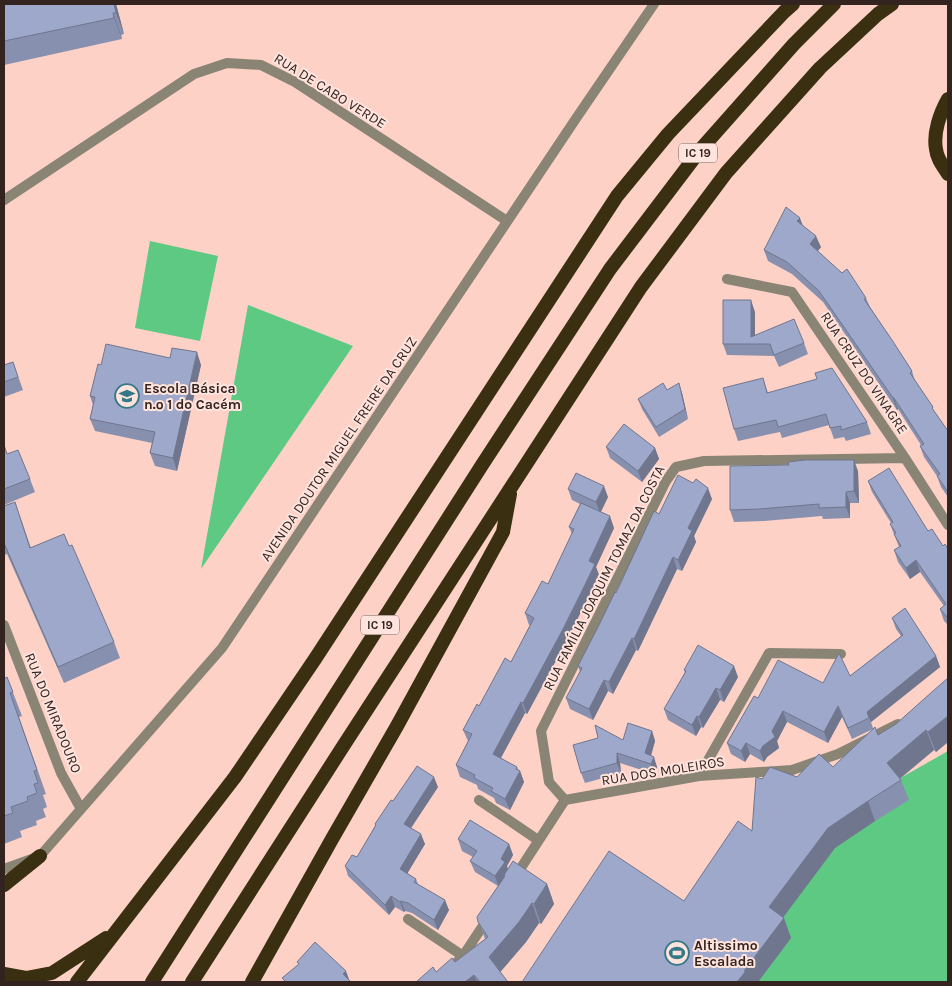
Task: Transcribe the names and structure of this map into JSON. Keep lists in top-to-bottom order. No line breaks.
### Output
{"streets":{"highway":["IC 19"],"street":["RUA DE CABO VERDE","RUA CRUZ DO VINAGRE","AVENIDA DOUTOR MIGUEL FREIRE DA CRUZ","RUA FAMÍLIA JOAQUIM TOMAZ DA COSTA","RUA DO MIRADOURO","RUA DOS MOLEIROS"]},"crossings":[["RUA DE CABO VERDE","AVENIDA DOUTOR MIGUEL FREIRE DA CRUZ"],["RUA CRUZ DO VINAGRE","RUA FAMÍLIA JOAQUIM TOMAZ DA COSTA"],["AVENIDA DOUTOR MIGUEL FREIRE DA CRUZ","RUA DO MIRADOURO"],["RUA FAMÍLIA JOAQUIM TOMAZ DA COSTA","RUA DOS MOLEIROS"]],"places":{"school or university":["Escola Básica n.º 1 do Cacém"],"sports":["Altissimo Escalada"]}}
